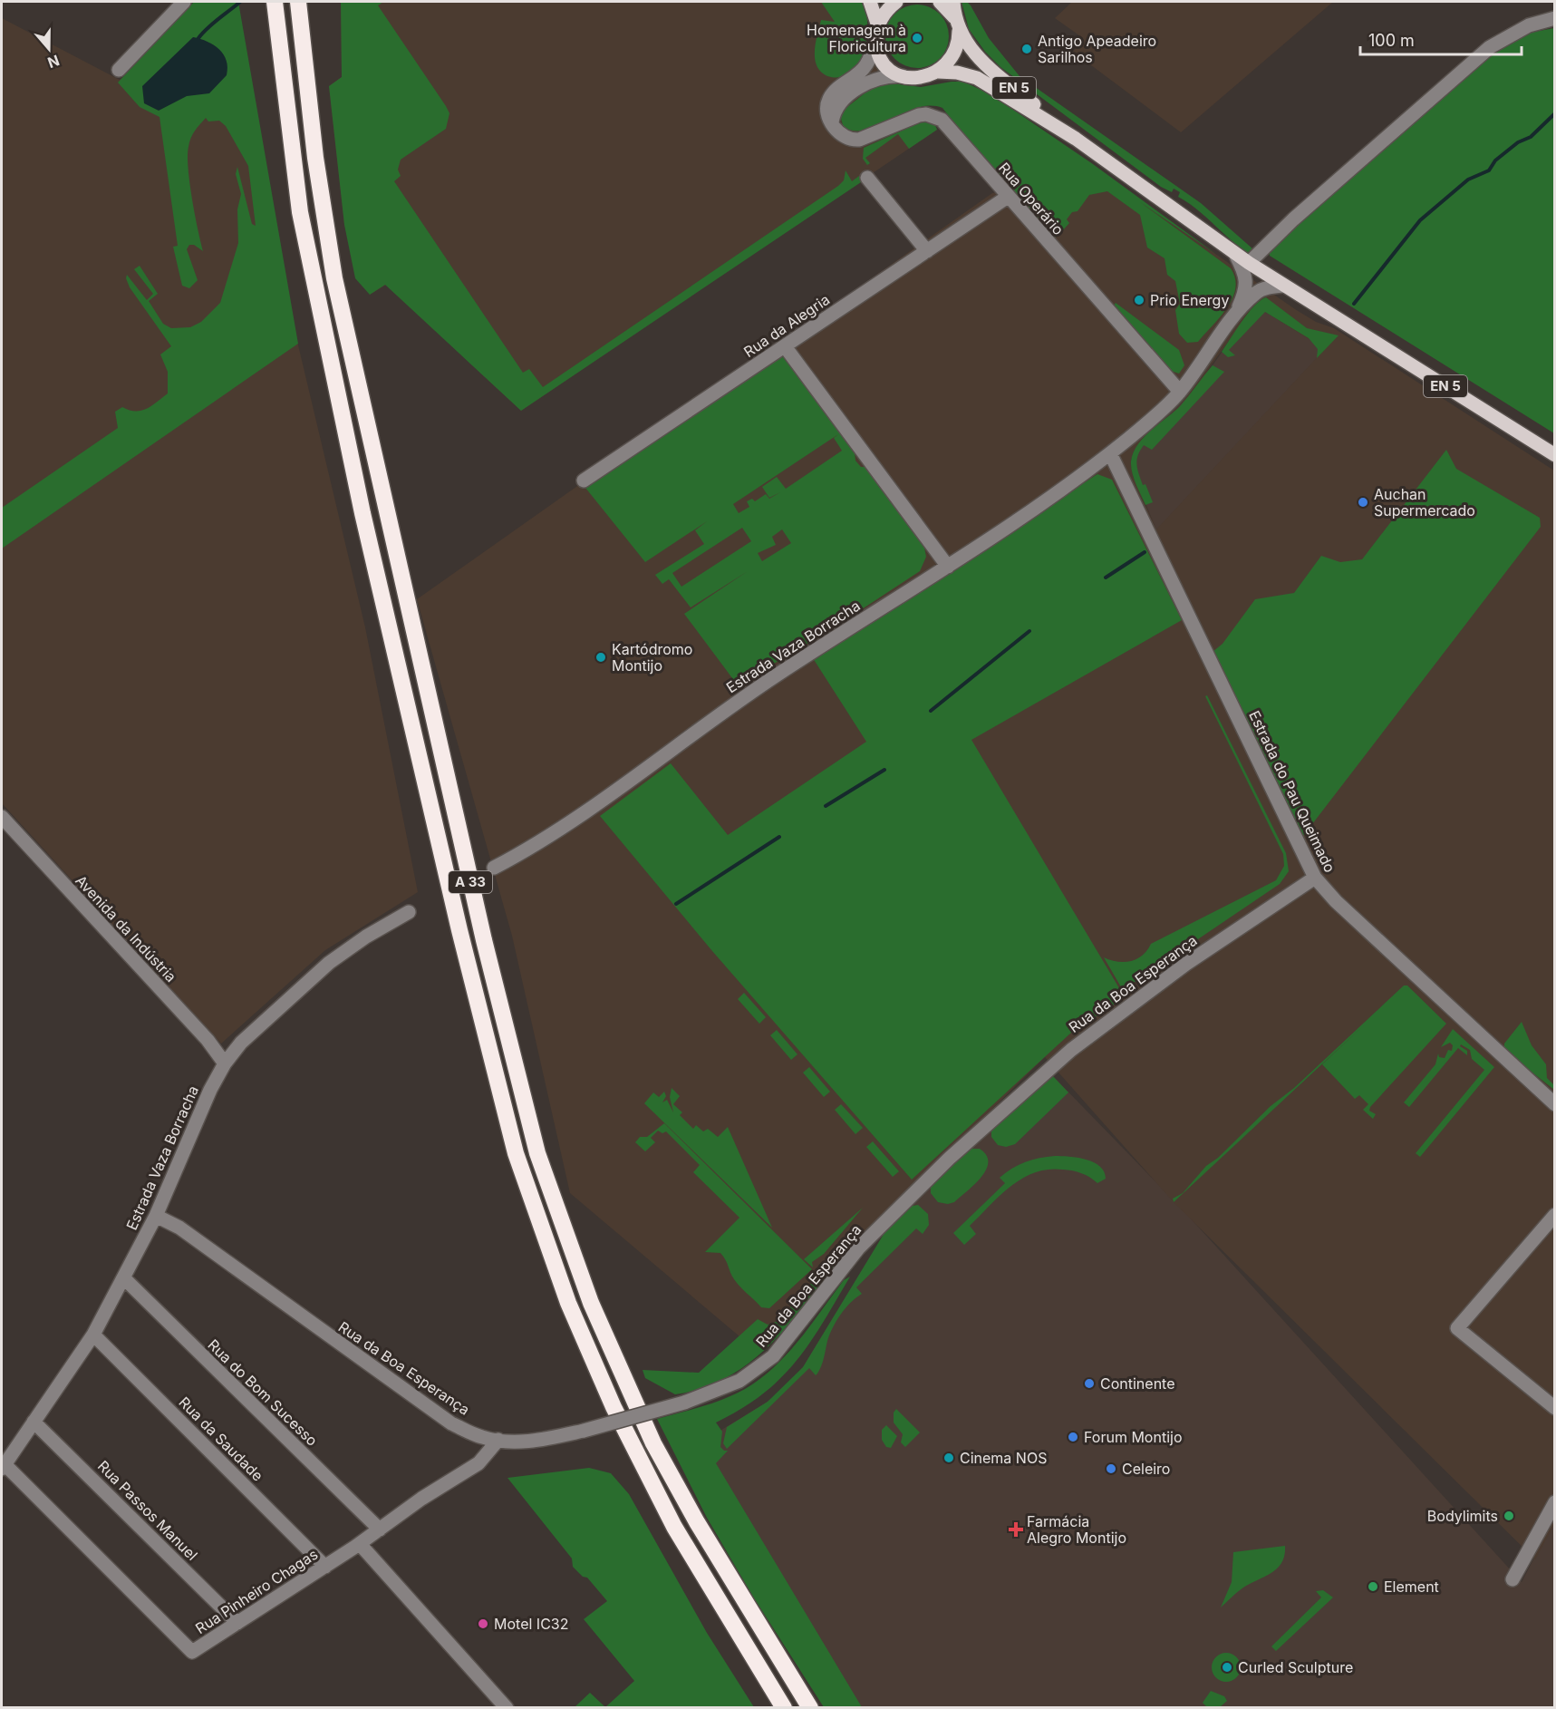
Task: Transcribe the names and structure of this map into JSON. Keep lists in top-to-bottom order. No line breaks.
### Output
{"streets":{"highway":["A 33"],"main road":["EN 5"],"street":["Rua Operário","Rua da Alegria","Estrada Vaza Borracha","Estrada do Pau Queimado","Avenida da Indústria","Rua da Boa Esperança","Rua do Bom Sucesso","Rua da Saudade","Rua Passos Manuel","Rua Pinheiro Chagas"]},"crossings":[["Rua Operário","Rua da Alegria"],["Rua Operário","Estrada Vaza Borracha"],["Estrada Vaza Borracha","Estrada do Pau Queimado"],["Estrada Vaza Borracha","Avenida da Indústria"],["Estrada Vaza Borracha","Rua da Boa Esperança"],["Estrada Vaza Borracha","Rua do Bom Sucesso"],["Estrada Vaza Borracha","Rua da Saudade"],["Estrada Vaza Borracha","Rua Passos Manuel"],["Estrada Vaza Borracha","Rua Pinheiro Chagas"],["Estrada do Pau Queimado","Rua da Boa Esperança"],["Rua da Boa Esperança","Rua Pinheiro Chagas"],["Rua do Bom Sucesso","Rua Pinheiro Chagas"],["Rua da Saudade","Rua Pinheiro Chagas"],["Rua Passos Manuel","Rua Pinheiro Chagas"]],"places":{"other":["Homenagem à Floricultura","Antigo Apeadeiro Sarilhos","Prio Energy","Auchan Supermercado","Kartódromo Montijo","Continente","Forum Montijo","Cinema NOS","Celeiro","Bodylimits","Element","Motel IC32","Curled Sculpture"],"health":["Farmácia Alegro Montijo"]},"scale_bar":"100 m","north":"bottom"}
